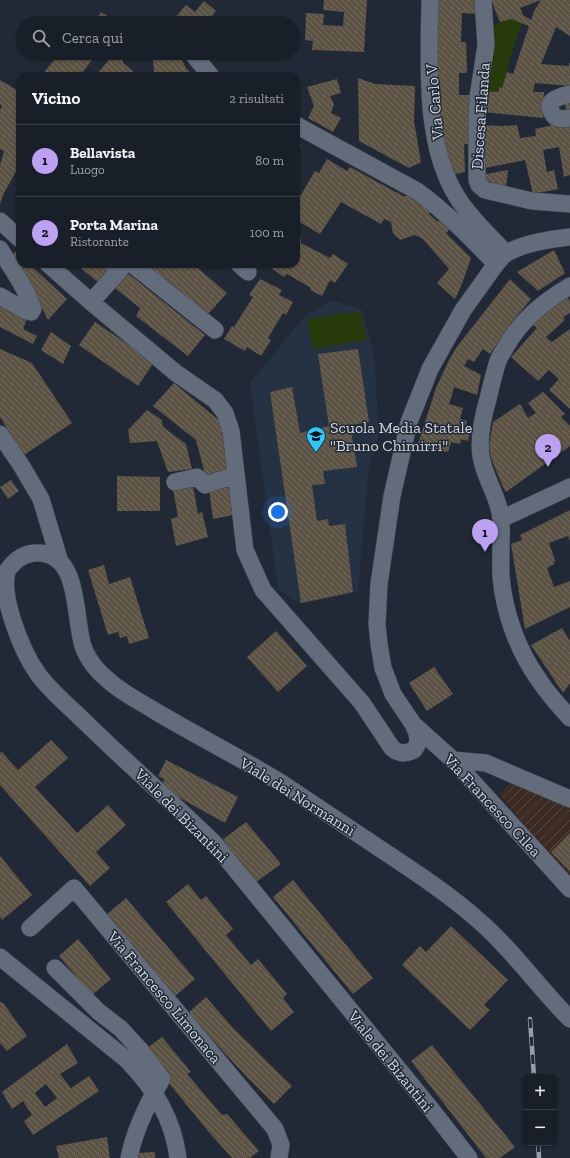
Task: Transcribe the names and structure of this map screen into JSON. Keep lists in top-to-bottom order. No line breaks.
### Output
{"streets":{"street":["Via Carlo V","Discesa Filanda","Viale dei Normanni","Via Francesco Cilea","Viale dei Bizantini","Via Francesco Limonaca"]},"crossings":[["Viale dei Normanni","Viale dei Bizantini"]],"places":{"school or university":["Scuola Media Statale \"Bruno Chimirri\""]},"page":{"search":"Cerca qui","heading":["Vicino","2 risultati"],"list":[{"mark":"1","name":"Bellavista","note":"Luogo","value":"80 m"},{"mark":"2","name":"Porta Marina","note":"Ristorante","value":"100 m"}],"pins":["2","1"],"map_buttons":["+","−"]}}
